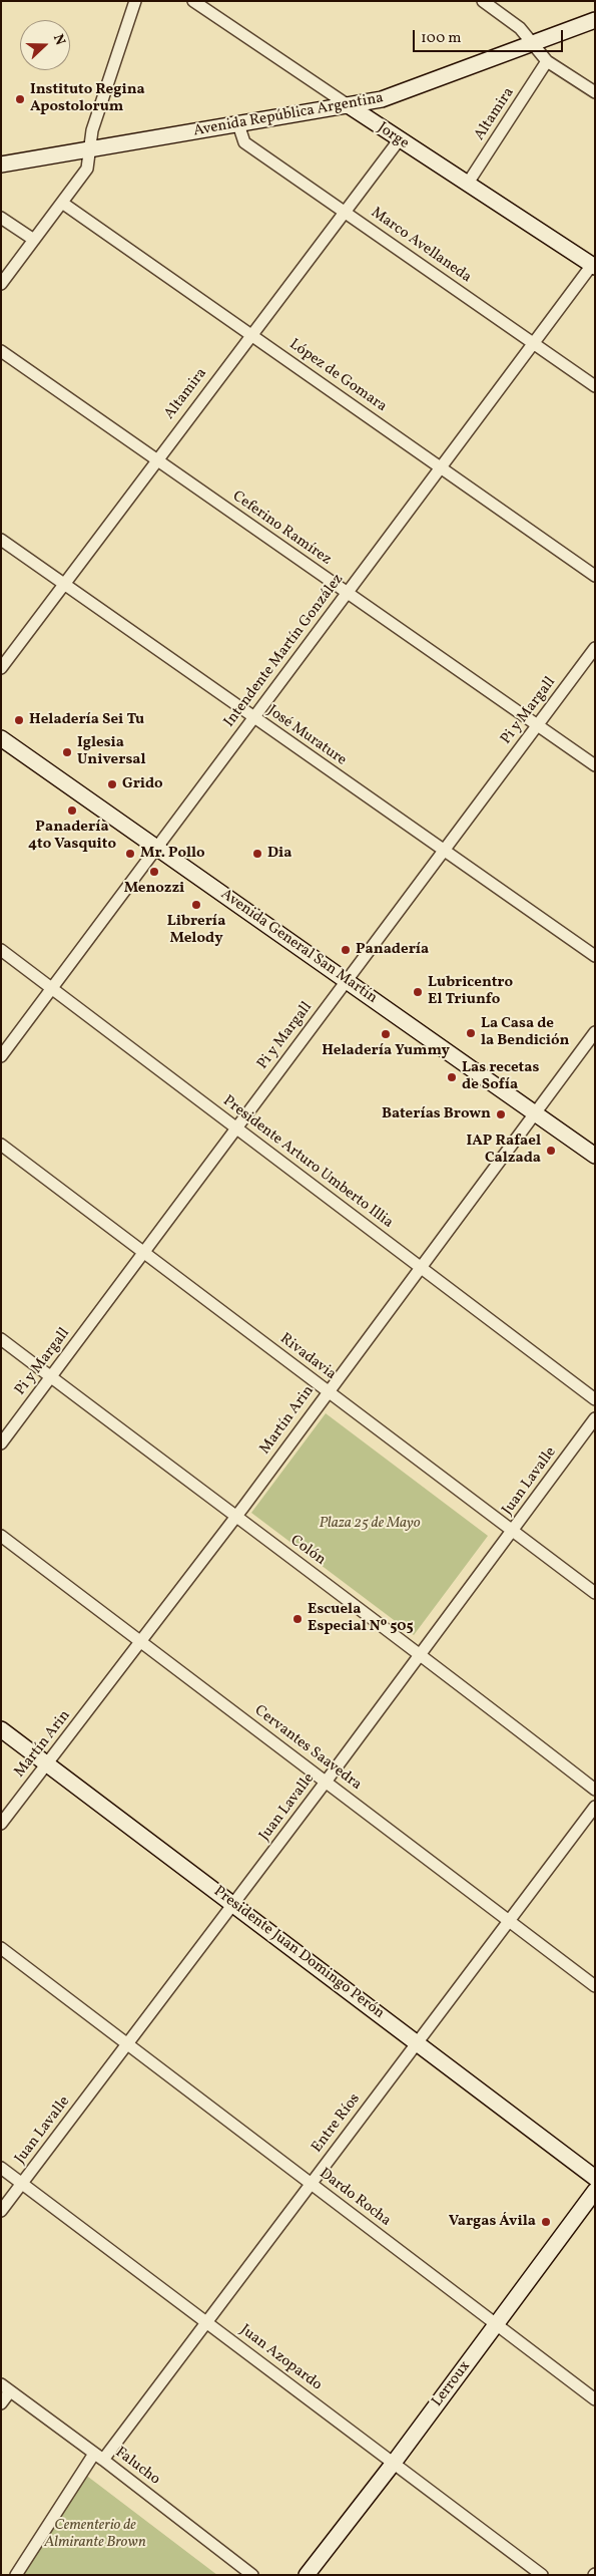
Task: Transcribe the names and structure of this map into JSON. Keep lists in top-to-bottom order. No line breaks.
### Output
{"streets":{"street":["Altamira","Avenida República Argentina","Jorge","Marco Avellaneda","López de Gomara","Ceferino Ramírez","Intendente Martín González","Pi y Margall","José Murature","Avenida General San Martín","Presidente Arturo Umberto Illia","Rivadavia","Martín Arin","Juan Lavalle","Colón","Cervantes Saavedra","Presidente Juan Domingo Perón","Entre Ríos","Dardo Rocha","Juan Azopardo","Lerroux","Falucho"]},"crossings":[["Altamira","Jorge"],["Altamira","Marco Avellaneda"],["Altamira","López de Gomara"],["Altamira","Ceferino Ramírez"],["Altamira","José Murature"],["Avenida República Argentina","Jorge"],["Avenida República Argentina","Marco Avellaneda"],["Jorge","Intendente Martín González"],["Marco Avellaneda","Intendente Martín González"],["López de Gomara","Intendente Martín González"],["Ceferino Ramírez","Intendente Martín González"],["Ceferino Ramírez","Pi y Margall"],["Intendente Martín González","José Murature"],["Intendente Martín González","Avenida General San Martín"],["Intendente Martín González","Presidente Arturo Umberto Illia"],["Pi y Margall","José Murature"],["Pi y Margall","Avenida General San Martín"],["Pi y Margall","Presidente Arturo Umberto Illia"],["Pi y Margall","Rivadavia"],["Pi y Margall","Colón"],["Avenida General San Martín","Martín Arin"],["Presidente Arturo Umberto Illia","Martín Arin"],["Rivadavia","Martín Arin"],["Rivadavia","Juan Lavalle"],["Martín Arin","Colón"],["Martín Arin","Cervantes Saavedra"],["Martín Arin","Presidente Juan Domingo Perón"],["Juan Lavalle","Colón"],["Juan Lavalle","Cervantes Saavedra"],["Juan Lavalle","Presidente Juan Domingo Perón"],["Juan Lavalle","Dardo Rocha"],["Juan Lavalle","Juan Azopardo"],["Cervantes Saavedra","Entre Ríos"],["Presidente Juan Domingo Perón","Entre Ríos"],["Entre Ríos","Dardo Rocha"],["Entre Ríos","Juan Azopardo"],["Entre Ríos","Falucho"],["Dardo Rocha","Lerroux"],["Juan Azopardo","Lerroux"]],"parks":["Plaza 25 de Mayo","Cementerio de Almirante Brown"],"places":["Instituto Regina Apostolorum","Heladería Sei Tu","Iglesia Universal","Grido","Panadería 4to Vasquito","Mr. Pollo","Dia","Menozzi","Librería Melody","Panadería","Lubricentro El Triunfo","La Casa de la Bendición","Heladería Yummy","Las recetas de Sofía","Baterías Brown","IAP Rafael Calzada","Escuela Especial Nº 505","Vargas Ávila"],"scale_bar":"100 m","north":"right"}
